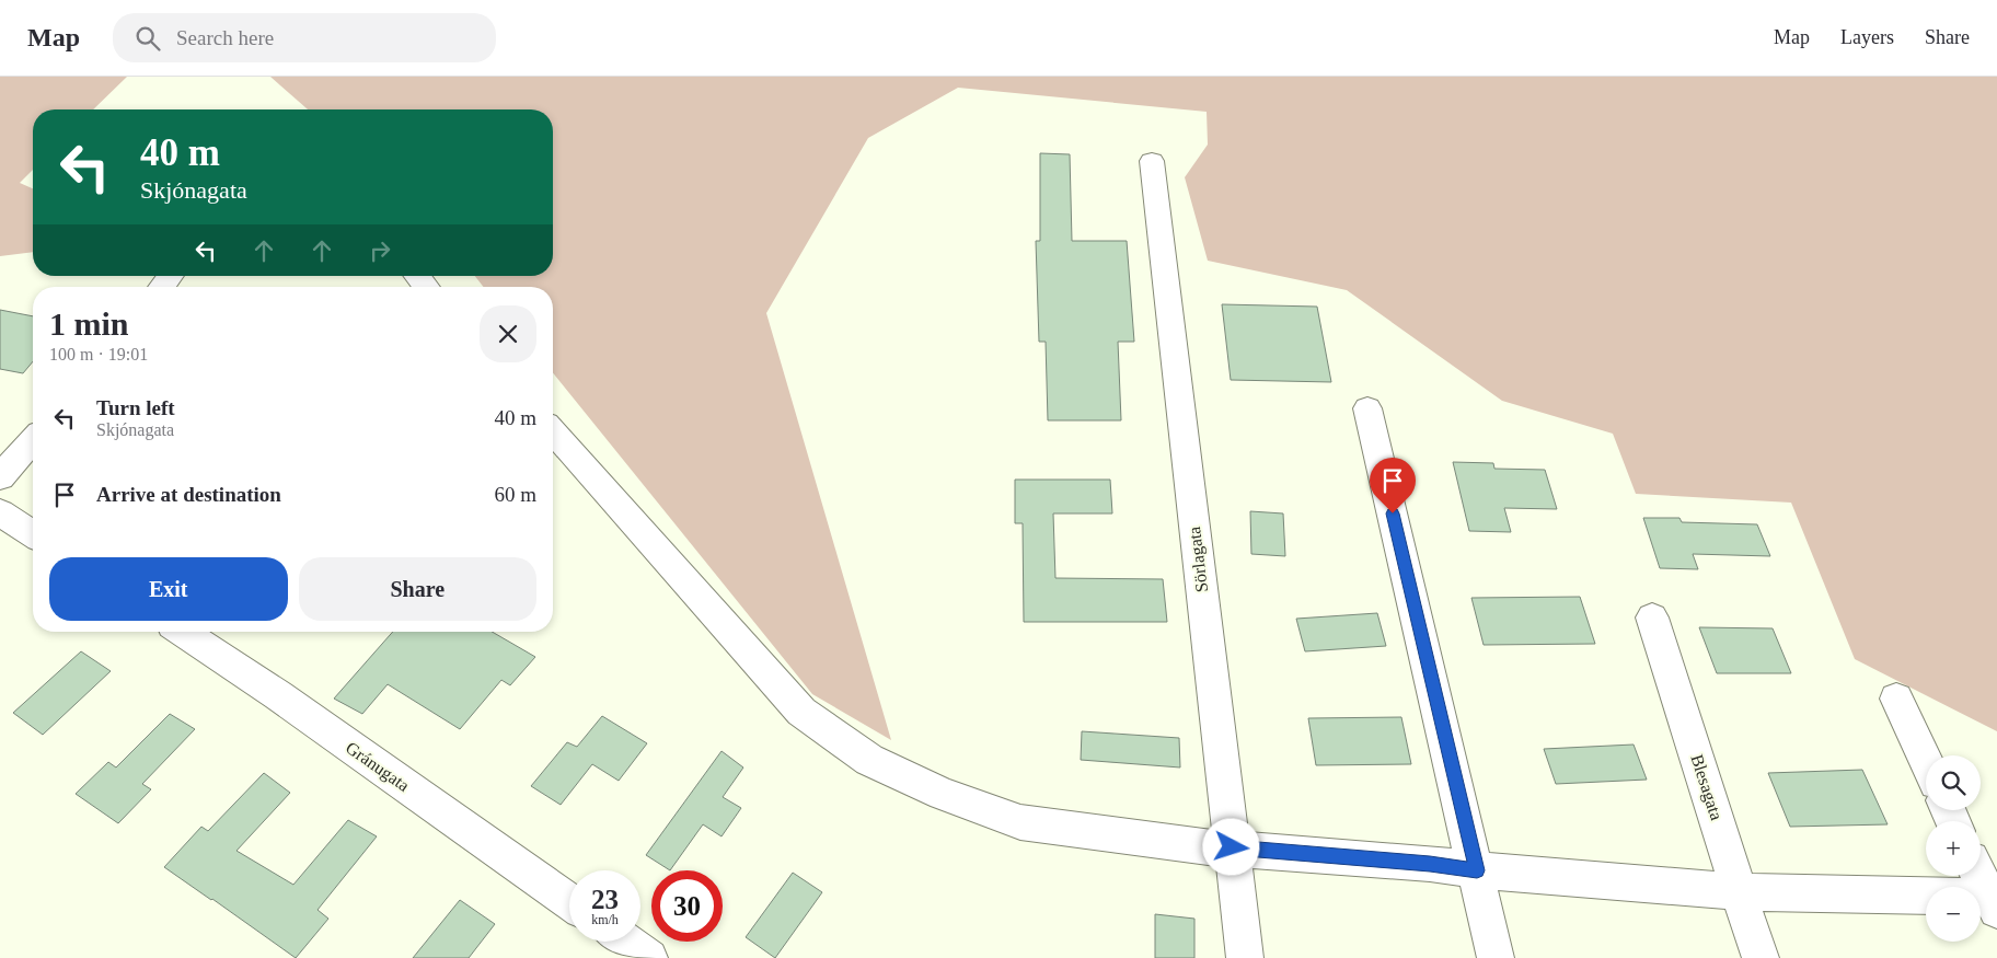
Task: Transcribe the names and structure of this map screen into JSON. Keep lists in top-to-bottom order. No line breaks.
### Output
{"streets":{"street":["Sörlagata","Gránugata","Blesagata"]},"page":{"header":"Map","search":"Search here","nav":["Map","Layers","Share"],"turn":["40 m","Skjónagata"],"heading":["1 min","100 m · 19:01"],"list":[{"name":"Turn left","note":"Skjónagata","value":"40 m"},{"name":"Arrive at destination","value":"60 m"}],"buttons":["Exit","Share"],"map_buttons":["+","−"],"speed":"23 km/h","limit":"30"}}
